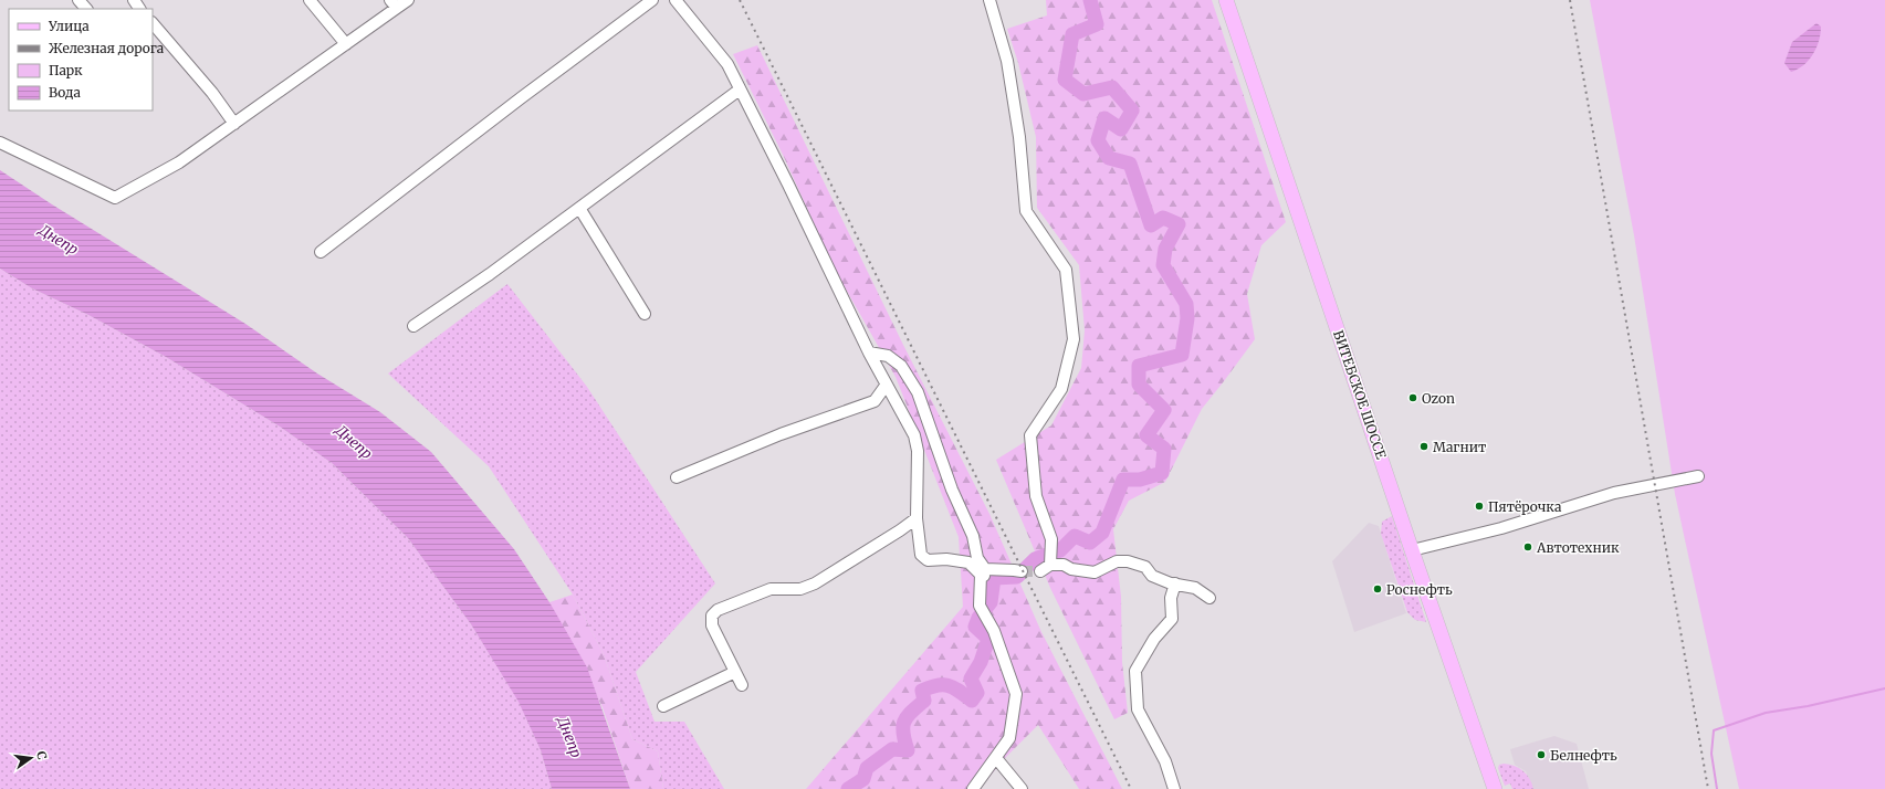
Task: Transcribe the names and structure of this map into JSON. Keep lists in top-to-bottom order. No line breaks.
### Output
{"streets":{"main road":["ВИТЕБСКОЕ ШОССЕ"]},"water":["Днепр"],"places":["Ozon","Магнит","Пятёрочка","Автотехник","Роснефть","Белнефть"],"legend":["Улица","Железная дорога","Парк","Вода"],"north":"right"}
